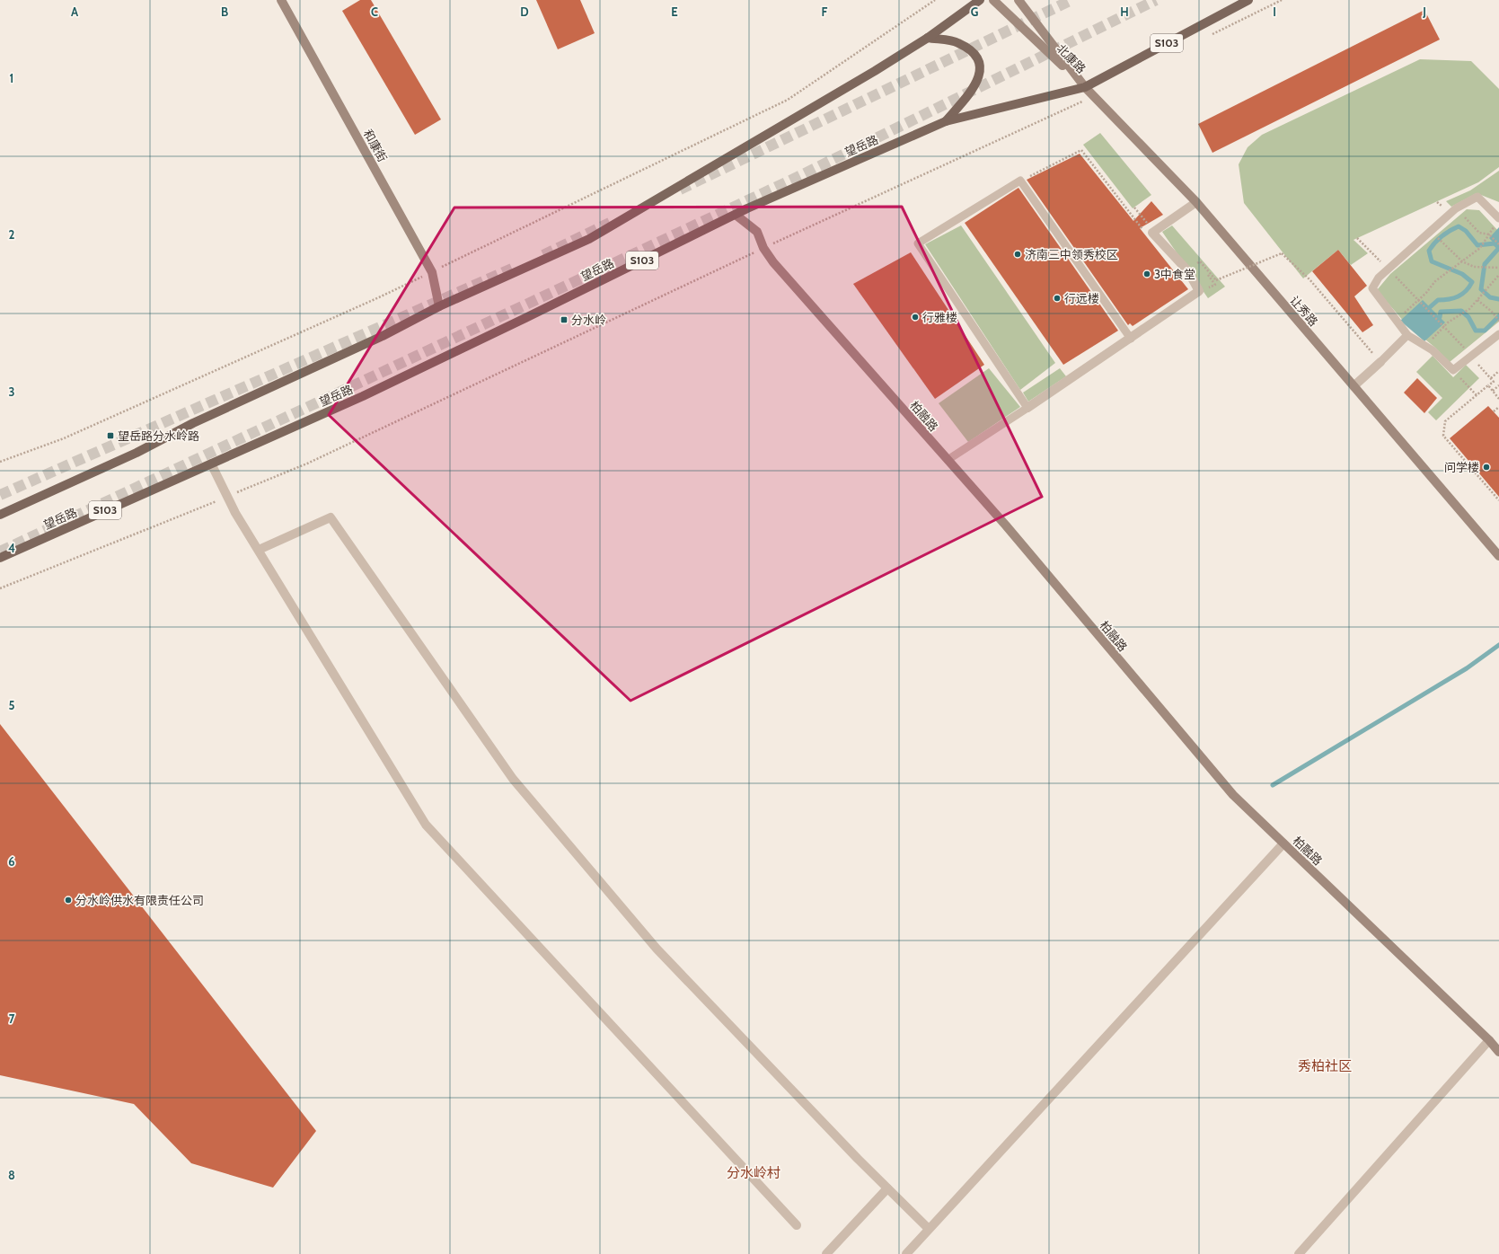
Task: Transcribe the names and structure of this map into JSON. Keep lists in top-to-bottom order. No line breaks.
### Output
{"streets":{"main road":["S103","望岳路"],"street":["北康路","和康街","让秀路","柏融路"]},"crossings":[["北康路","望岳路"],["北康路","让秀路"],["望岳路","让秀路"],["望岳路","柏融路"]],"districts":["秀柏社区","分水岭村"],"places":{"other":["济南三中领秀校区","3中食堂","行远楼","行雅楼","问学楼","分水岭供水有限责任公司"],"transit":["分水岭","望岳路分水岭路"]},"grid":{"columns":["A","B","C","D","E","F","G","H","I","J"],"rows":["1","2","3","4","5","6","7","8"]}}
